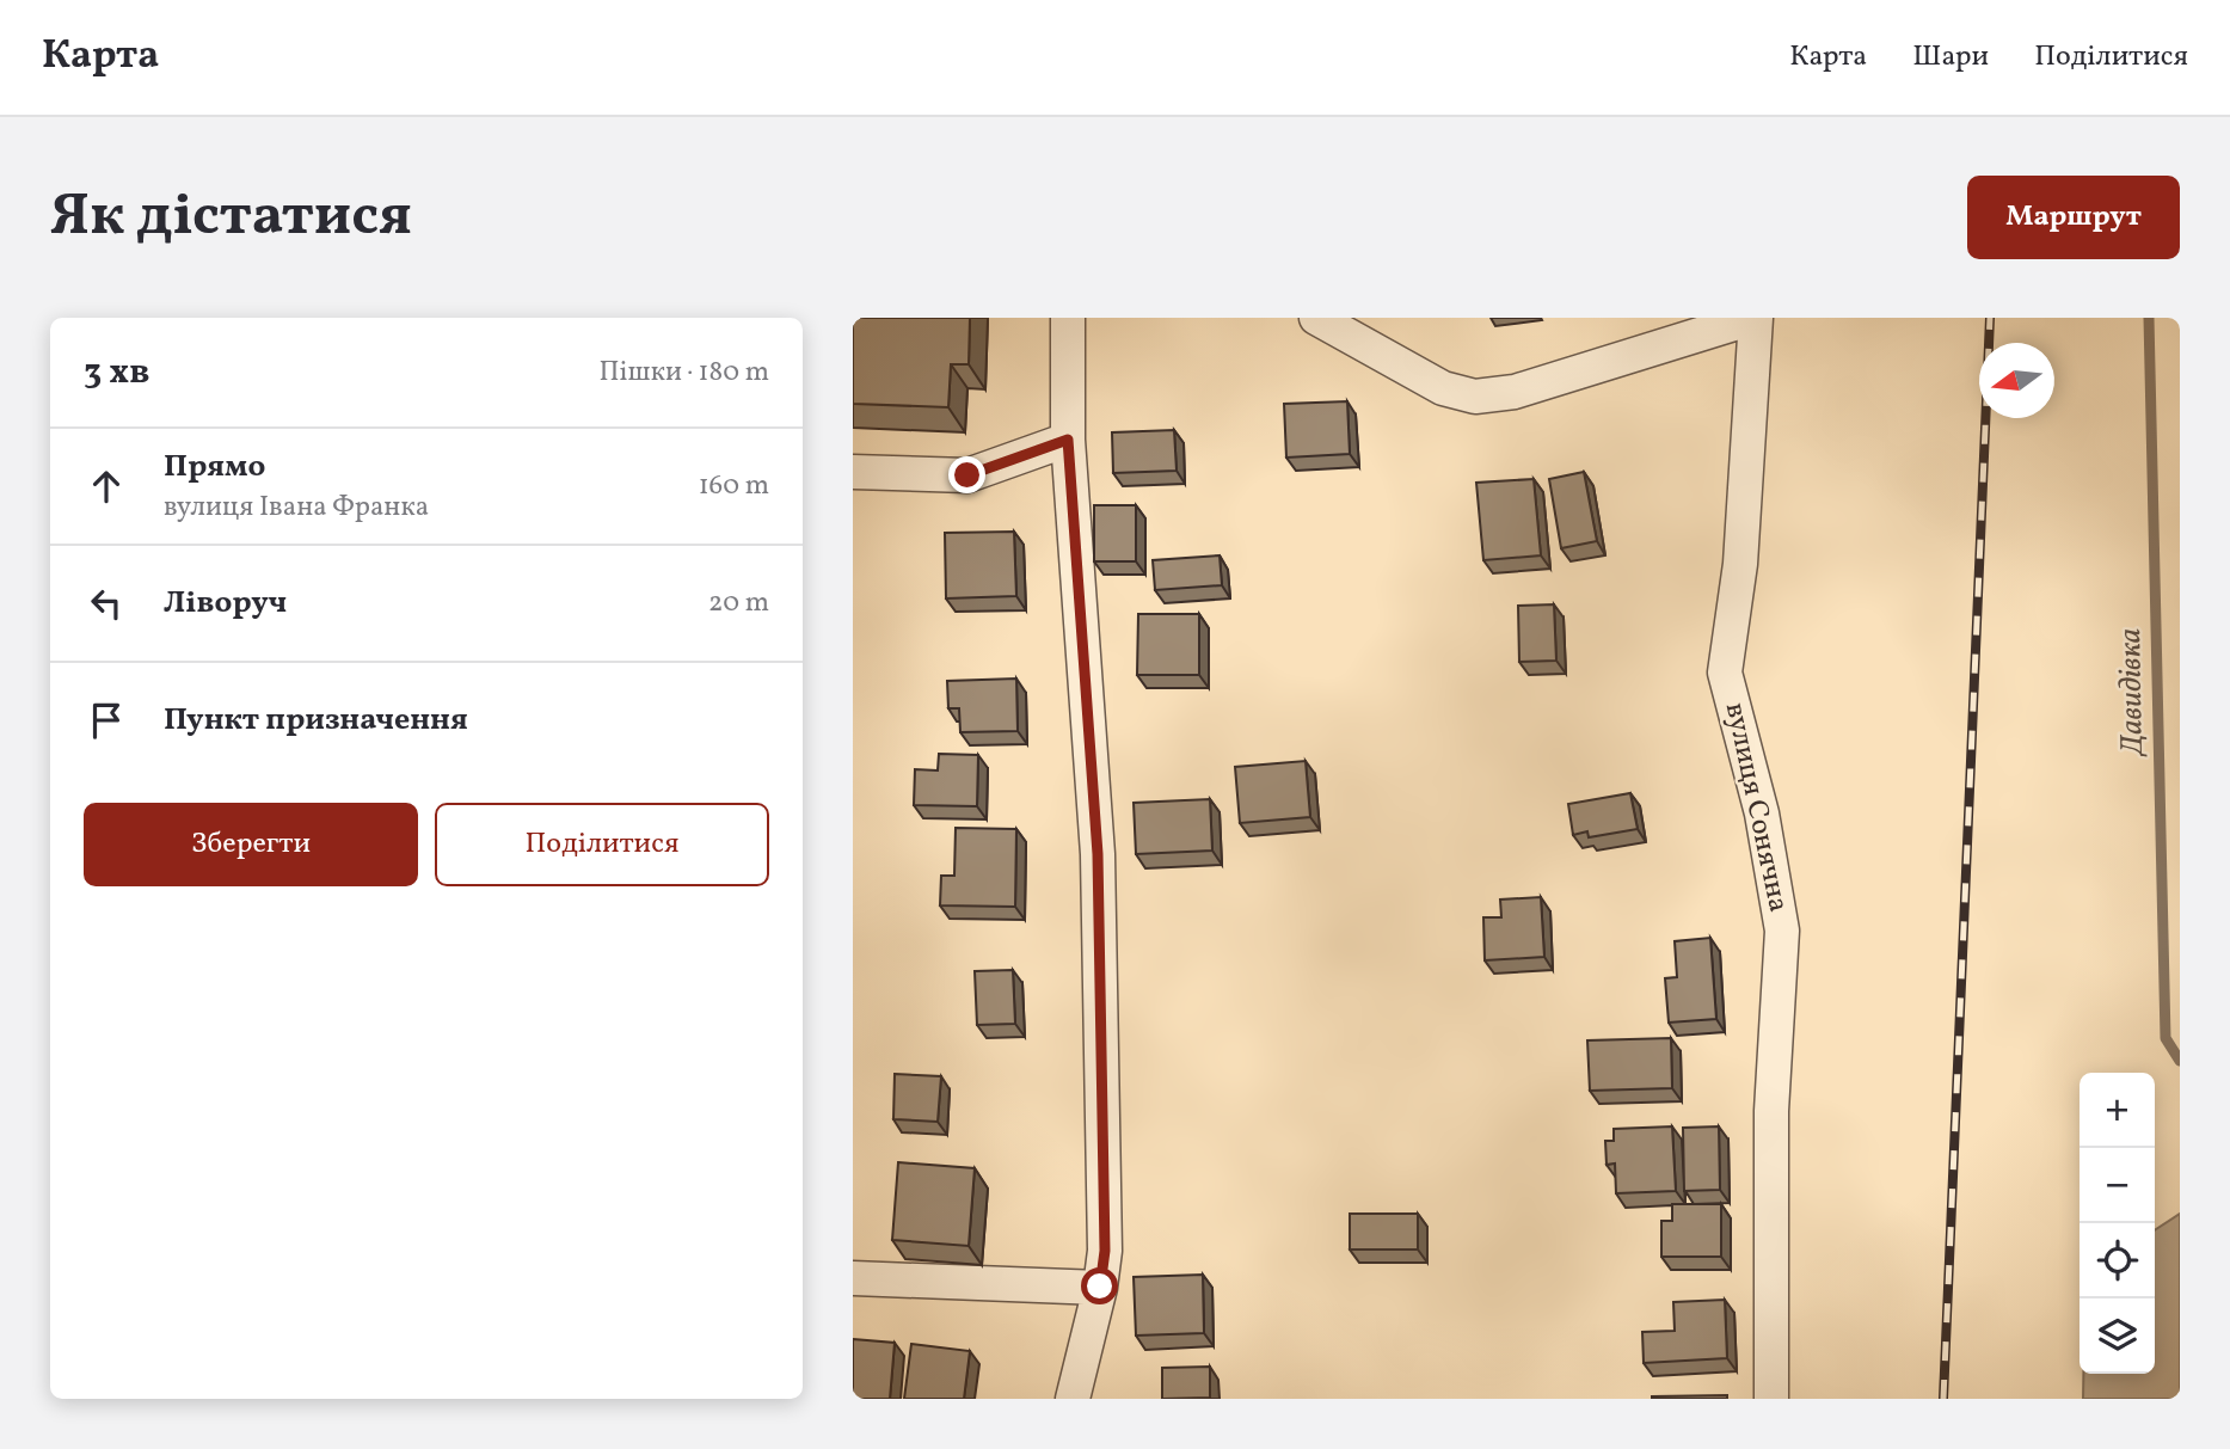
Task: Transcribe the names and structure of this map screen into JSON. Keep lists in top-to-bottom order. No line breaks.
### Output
{"streets":{"street":["вулиця Сонячна"]},"water":["Давидівка"],"north":"left","page":{"header":"Карта","nav":["Карта","Шари","Поділитися"],"buttons":["Маршрут",["Зберегти","Поділитися"]],"title":"Як дістатися","heading":["3 хв","Пішки · 180 m"],"list":[["Прямо","вулиця Івана Франка","160 m"],["Ліворуч","20 m"],"Пункт призначення"],"map_buttons":["+","−"]}}
